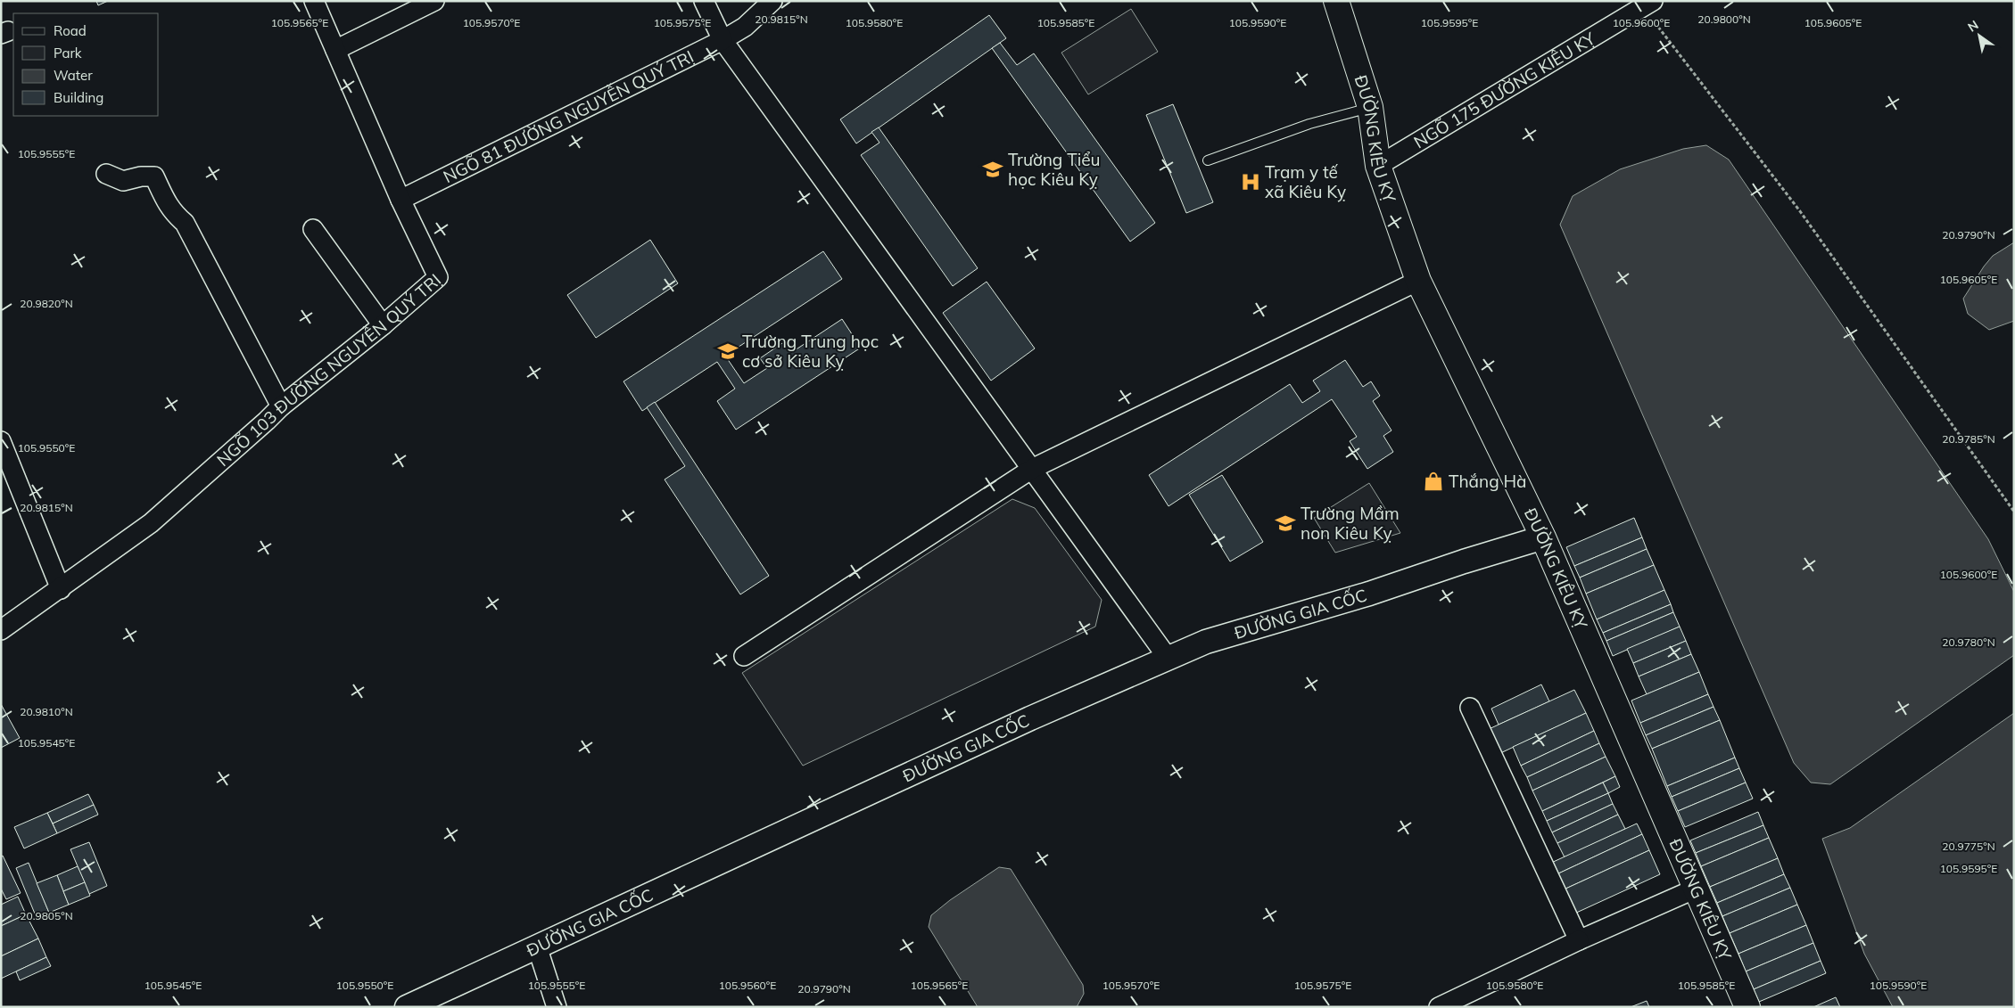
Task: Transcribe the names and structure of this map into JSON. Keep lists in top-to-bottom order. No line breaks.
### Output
{"streets":{"main road":["ĐƯỜNG KIÊU KỴ"],"street":["NGÕ 175 ĐƯỜNG KIÊU KỴ","NGÕ 81 ĐƯỜNG NGUYỄN QUÝ TRỊ","NGÕ 103 ĐƯỜNG NGUYỄN QUÝ TRỊ","ĐƯỜNG GIA CỐC"]},"crossings":[["NGÕ 175 ĐƯỜNG KIÊU KỴ","ĐƯỜNG KIÊU KỴ"],["NGÕ 81 ĐƯỜNG NGUYỄN QUÝ TRỊ","NGÕ 103 ĐƯỜNG NGUYỄN QUÝ TRỊ"],["ĐƯỜNG KIÊU KỴ","ĐƯỜNG GIA CỐC"]],"places":{"school or university":["Trường Tiểu học Kiêu Kỵ","Trường Trung học cơ sở Kiêu Kỵ","Trường Mầm non Kiêu Kỵ"],"hospital":["Trạm y tế xã Kiêu Kỵ"],"shop":["Thắng Hà"]},"legend":["Road","Park","Water","Building"],"north":"top left","coordinates":["20.9815°N","20.9800°N","105.9605°E","105.9565°E","105.9570°E","105.9575°E","105.9580°E","105.9585°E","105.9590°E","105.9595°E","105.9600°E","105.9555°E","20.9790°N","20.9820°N","20.9785°N","105.9550°E","20.9780°N","20.9810°N","105.9545°E","20.9775°N","20.9805°N","105.9560°E"]}
